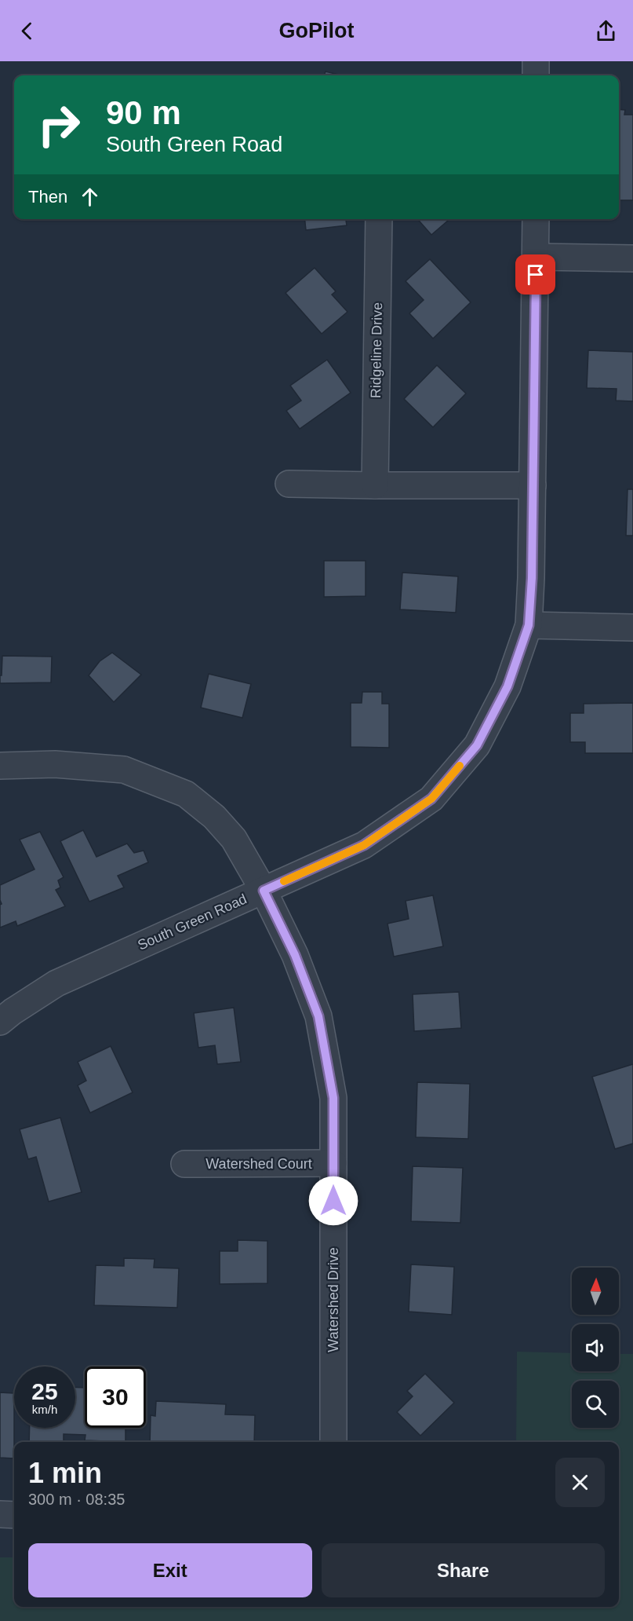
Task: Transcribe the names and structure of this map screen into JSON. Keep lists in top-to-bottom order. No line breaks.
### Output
{"streets":{"street":["Ridgeline Drive","South Green Road","Watershed Court","Watershed Drive"]},"crossings":[["South Green Road","Watershed Drive"],["Watershed Court","Watershed Drive"]],"north":"top","page":{"header":"GoPilot","turn":["90 m","South Green Road"],"then":"Then","speed":"25 km/h","limit":"30","heading":["1 min","300 m · 08:35"],"buttons":["Exit","Share"]}}
